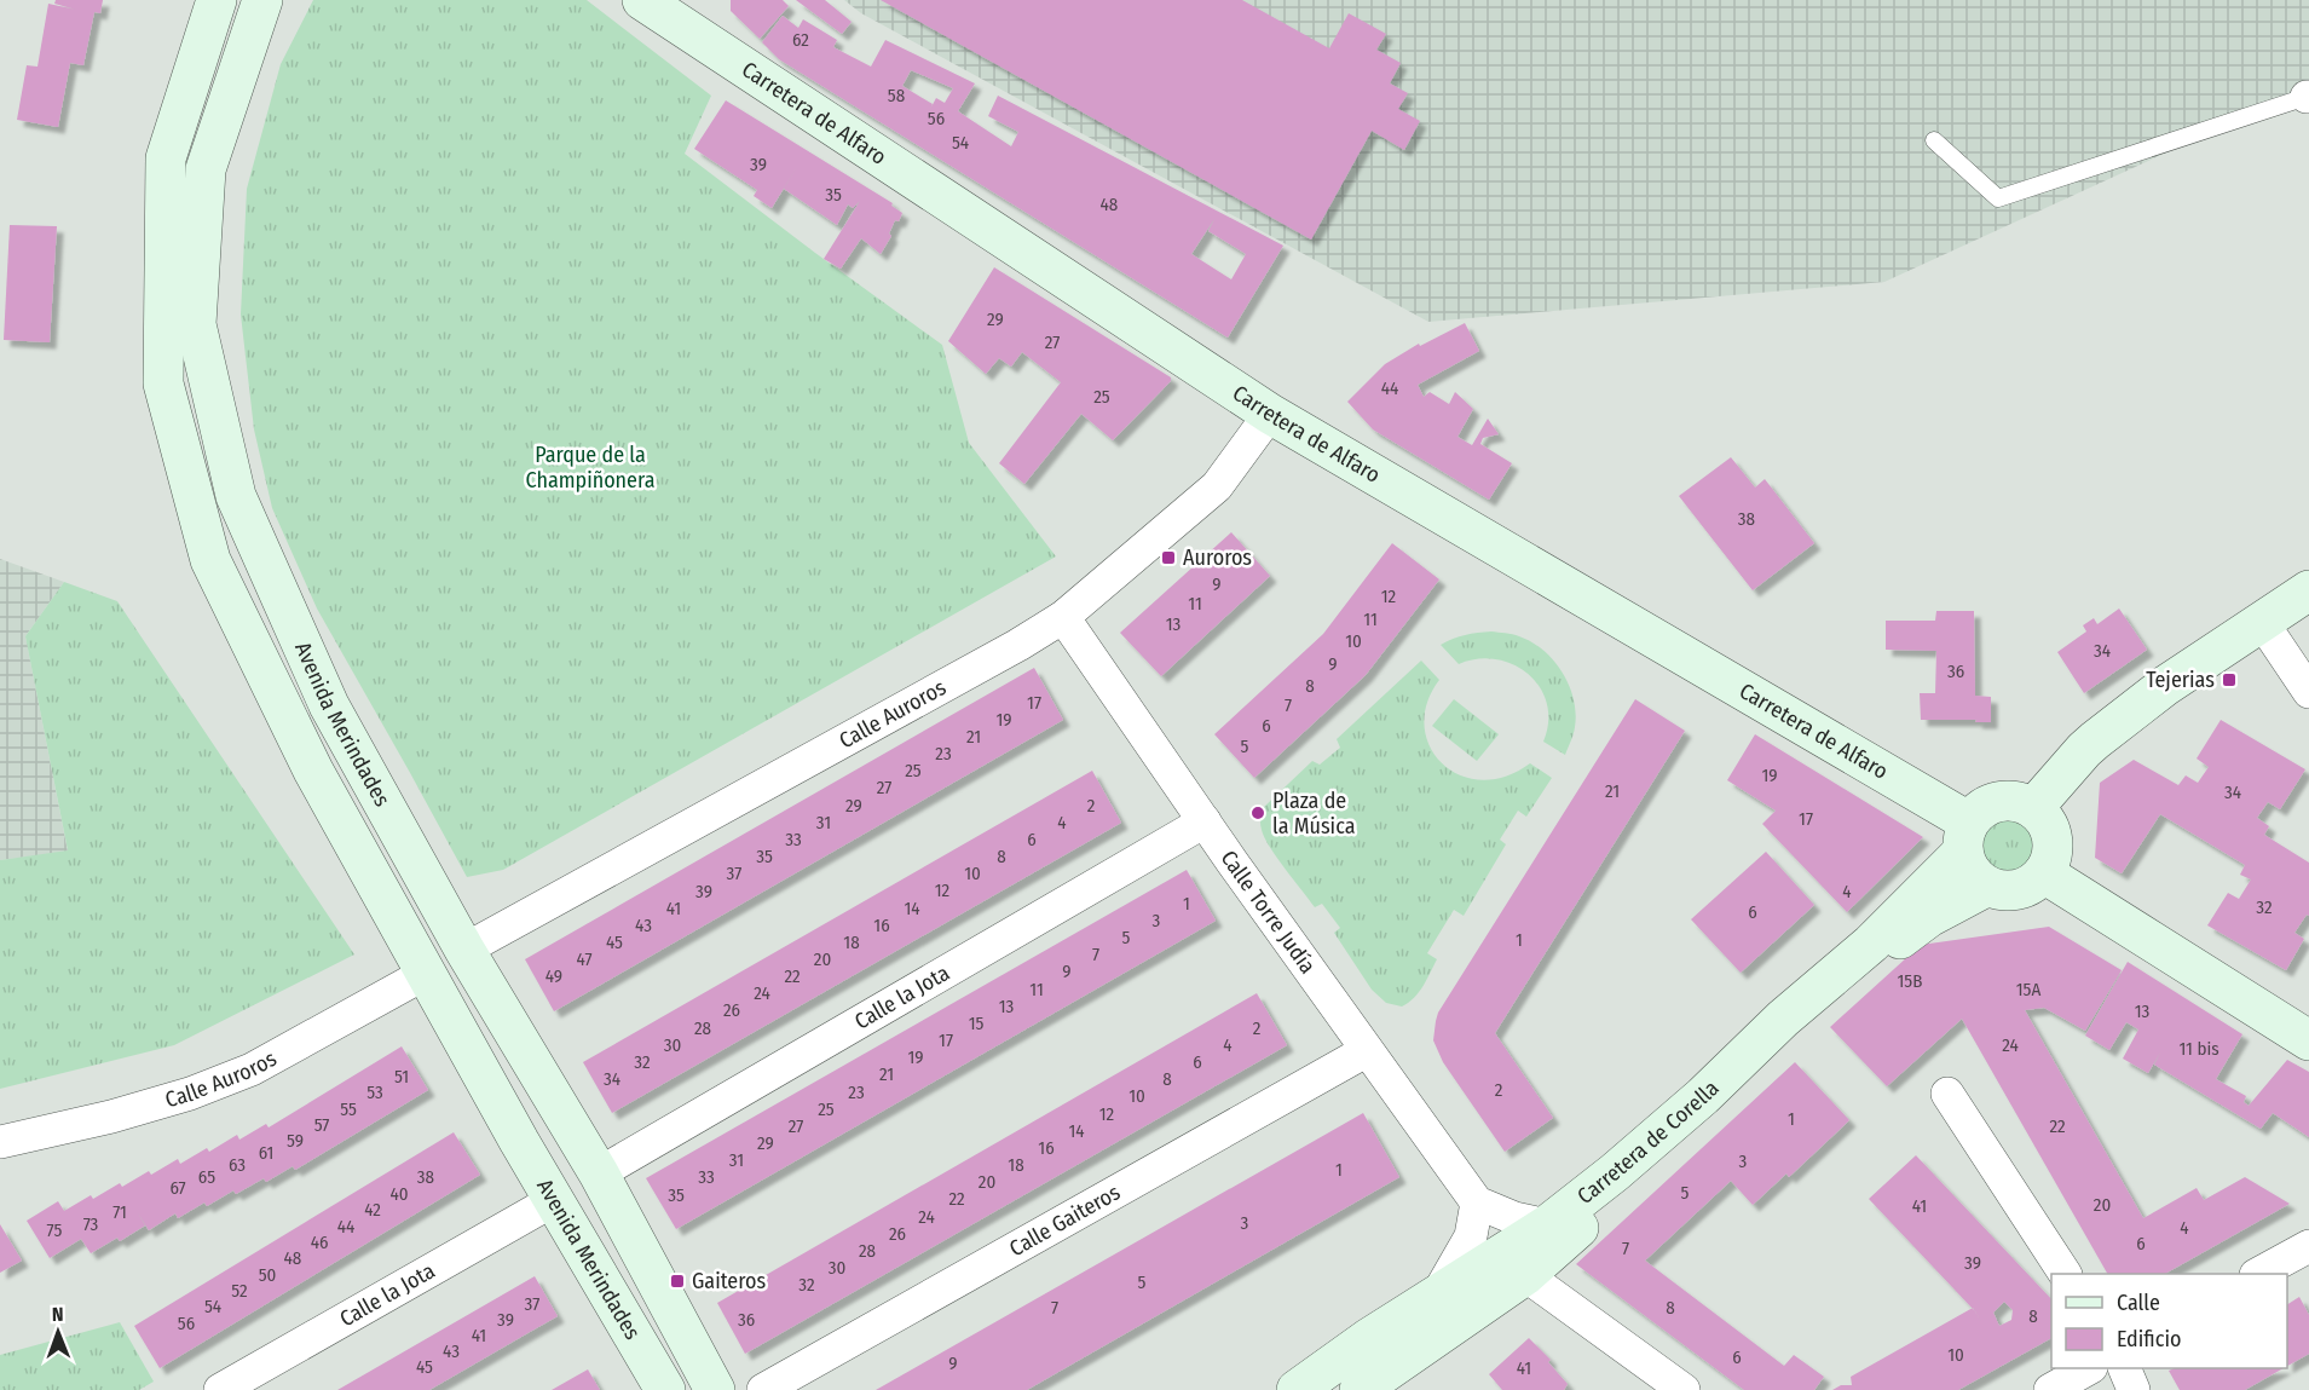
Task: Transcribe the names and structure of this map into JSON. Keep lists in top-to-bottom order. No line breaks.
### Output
{"streets":{"street":["Carretera de Alfaro","Calle Auroros","Avenida Merindades","Calle Torre Judía","Calle la Jota","Carretera de Corella","Calle Gaiteros"]},"crossings":[["Carretera de Alfaro","Calle Auroros"],["Carretera de Alfaro","Carretera de Corella"],["Calle Auroros","Avenida Merindades"],["Calle Auroros","Calle Torre Judía"],["Avenida Merindades","Calle la Jota"],["Calle Torre Judía","Calle la Jota"],["Calle Torre Judía","Calle Gaiteros"]],"parks":["Parque de la Champiñonera"],"places":{"transit":["Auroros","Tejerias","Gaiteros"],"other":["Plaza de la Música"]},"house_numbers":["62","58","56","54","39","35","48","29","27","44","25","38","9","12","11","11","13","10","34","9","36","8","17","7","19","6","21","5","23","25","19","27","21","34","29","2","17","31","4","33","6","35","8","37","10","12","39","4","1","32","41","14","6","3","43","16","5","1","45","18","7","47","20","9","49","22","15B","11","15A","24","13","26","13","15","28","2","17","30","4","24","11 bis","19","32","6","21","51","34","8","2","53","23","10","55","25","12","1","57","27","22","14","59","29","16","61","31","3","63","18","1","65","38","33","20","67","5","40","35","22","20","41","42","71","24","3","73","44","4","75","26","46","6","7","28","48","39","30","50","5","32","52","37","54","7","8","8","39","36","56","41","43","10","6","9","45","41"],"legend":["Calle","Edificio"],"north":"top"}
